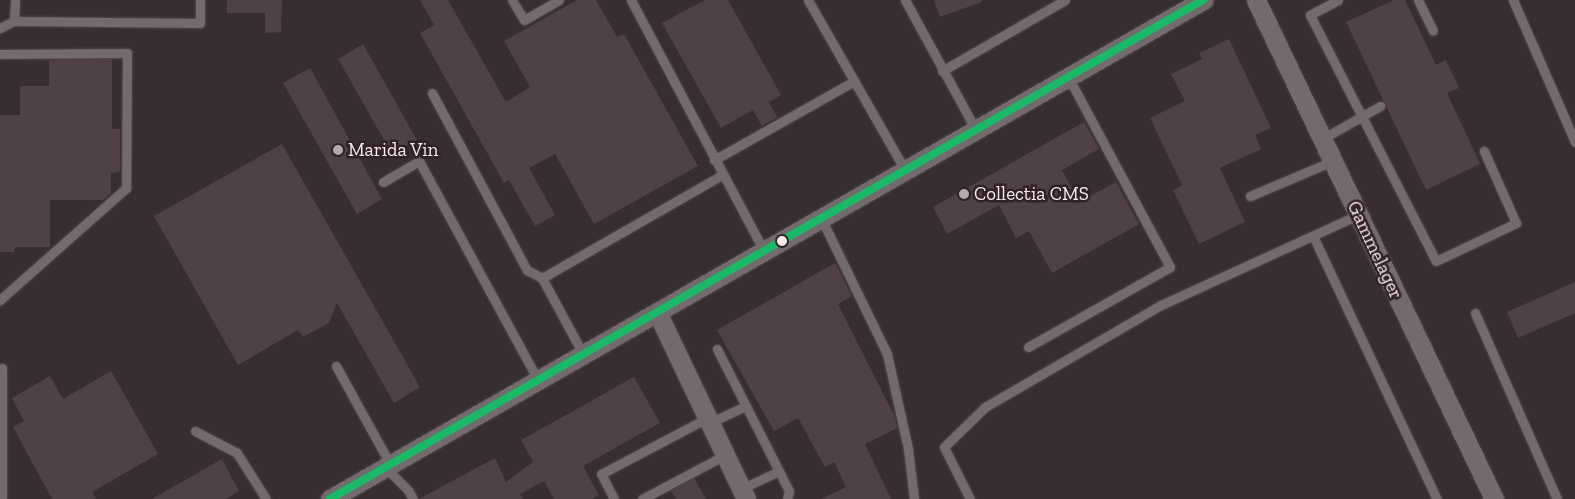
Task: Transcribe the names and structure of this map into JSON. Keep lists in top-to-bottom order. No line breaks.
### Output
{"streets":{"street":["Gammelager"]},"places":["Marida Vin","Collectia CMS"]}
